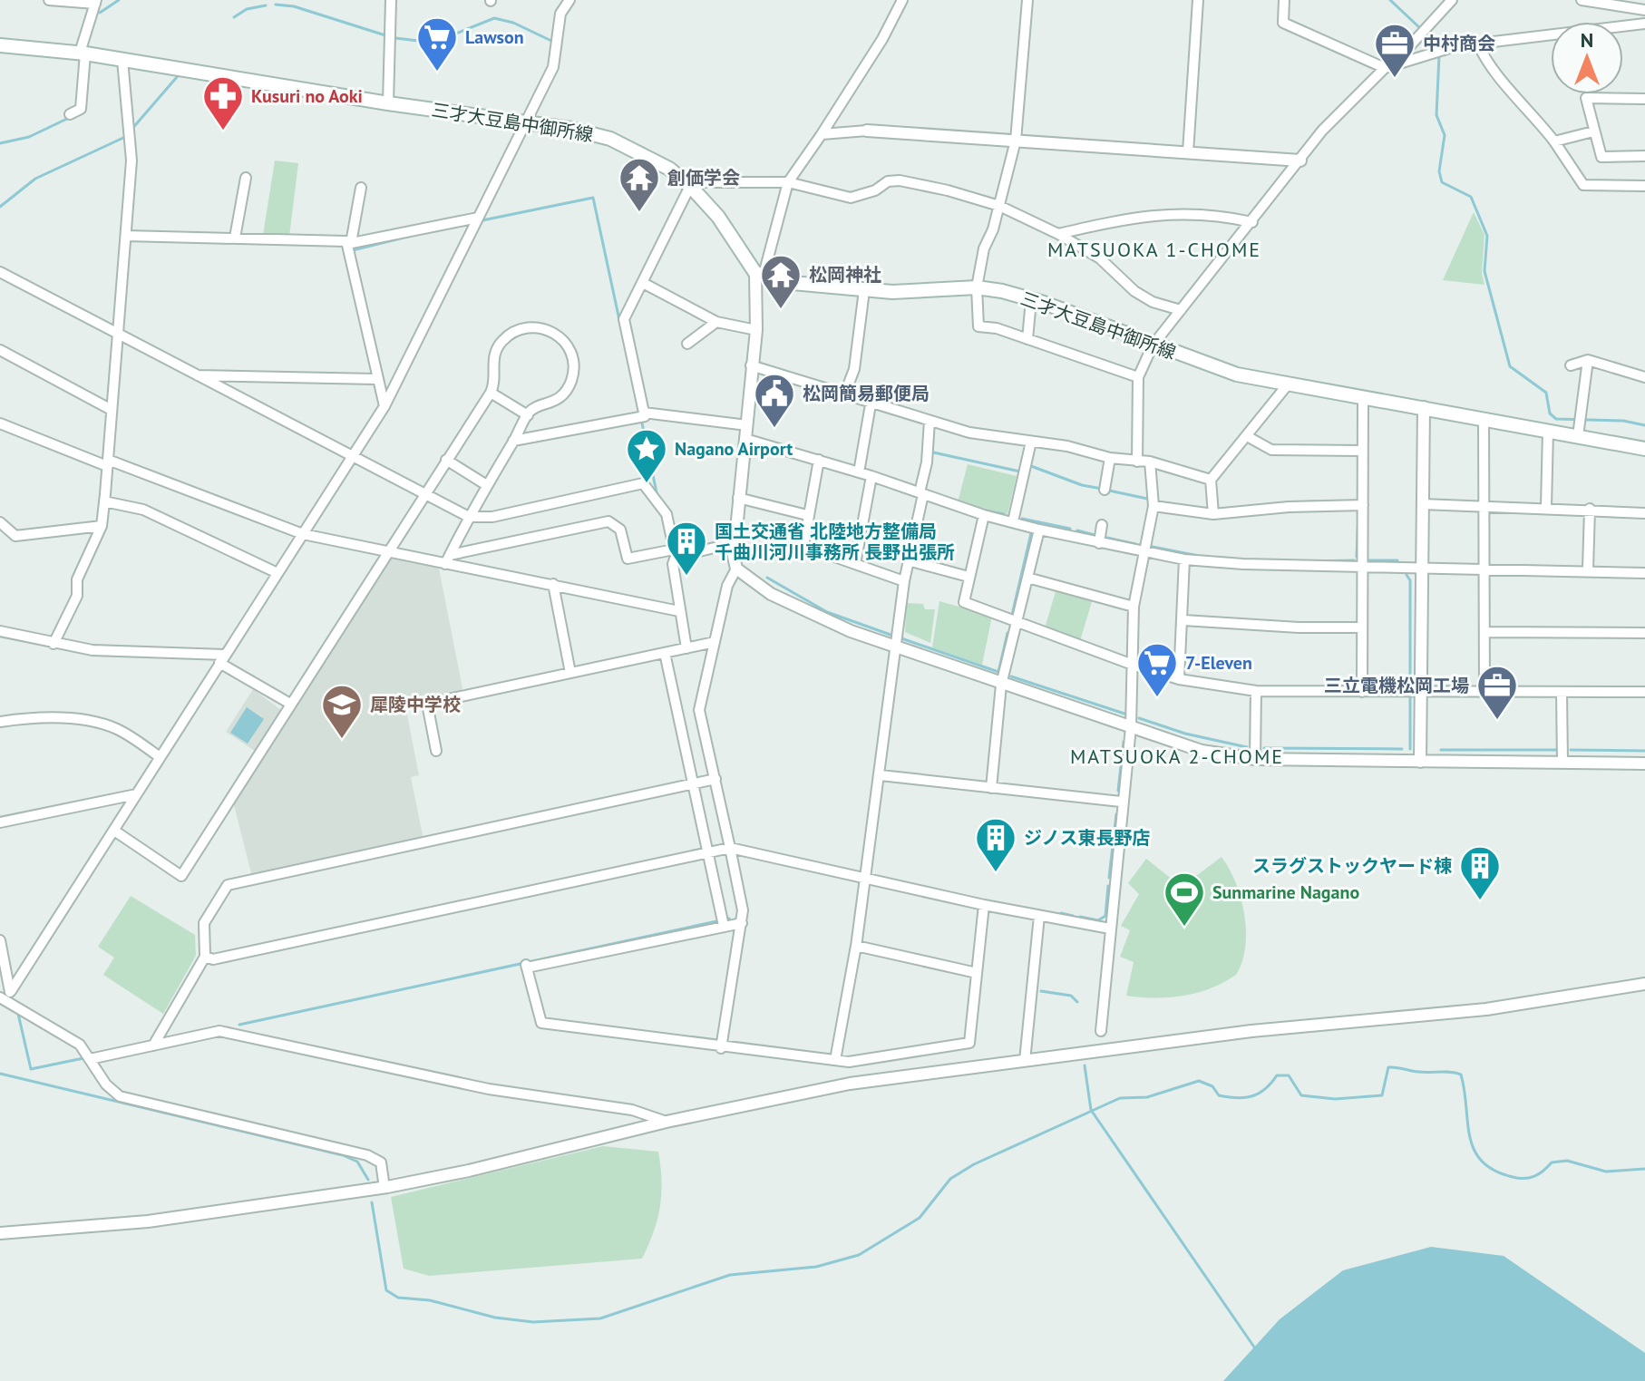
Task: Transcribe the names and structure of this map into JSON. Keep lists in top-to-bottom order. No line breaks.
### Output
{"streets":{"main road":["三才大豆島中御所線"]},"districts":["MATSUOKA 1-CHOME","MATSUOKA 2-CHOME"],"places":{"supermarket":["Lawson","7-Eleven"],"office":["中村商会","三立電機松岡工場"],"pharmacy":["Kusuri no Aoki"],"temple":["創価学会","松岡神社"],"public building":["松岡簡易郵便局"],"place":["Nagano Airport"],"building":["国土交通省 北陸地方整備局 千曲川河川事務所 長野出張所","ジノス東長野店","スラグストックヤード棟"],"school or university":["犀陵中学校"],"sports":["Sunmarine Nagano"]},"north":"top"}
